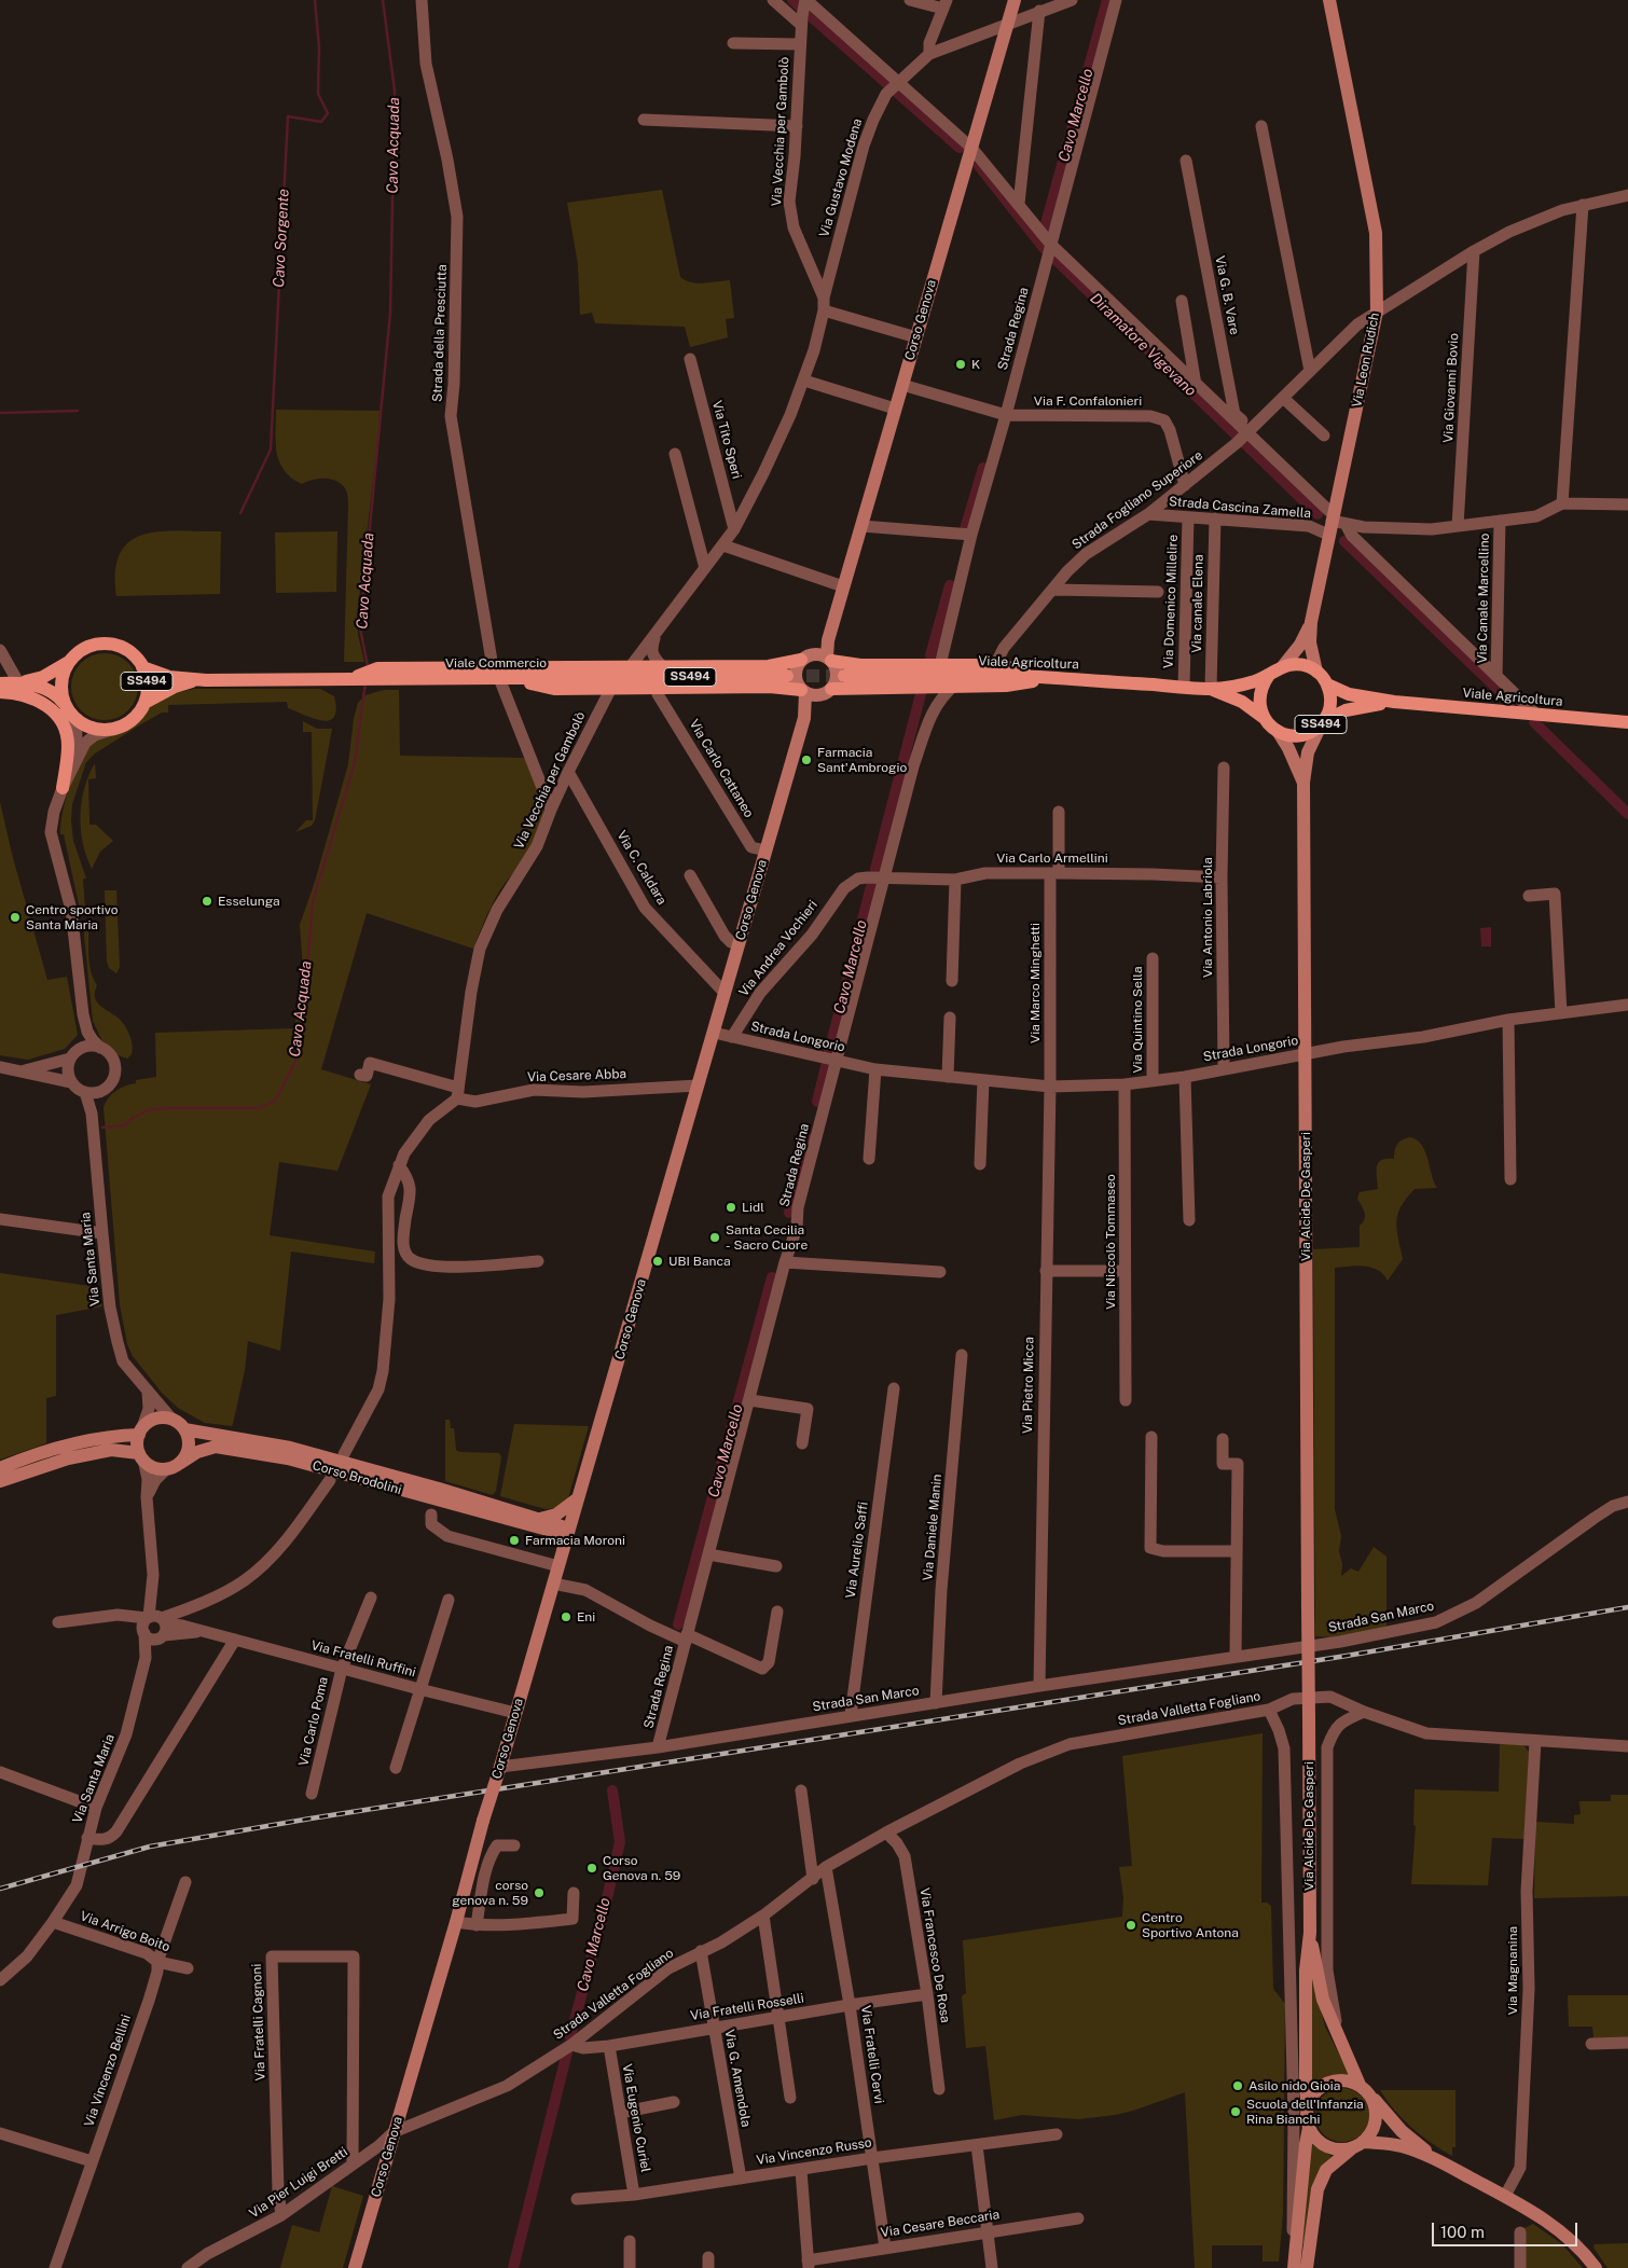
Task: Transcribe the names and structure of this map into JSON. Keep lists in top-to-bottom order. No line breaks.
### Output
{"streets":{"main road":["Corso Genova","Via Leon Rudich","Viale Commercio","Viale Agricoltura","SS494","Via Alcide De Gasperi","Corso Brodolini"],"street":["Via Vecchia per Gambolò","Via Gustavo Modena","Via G. B. Vare","Strada Regina","Strada della Presciutta","Via Giovanni Bovio","Via F. Confalonieri","Via Tito Speri","Strada Fogliano Superiore","Strada Cascina Zamella","Via Canale Marcellino","Via Domenico Millelire","Via canale Elena","Via Carlo Cattaneo","Via Carlo Armellini","Via C. Caldara","Via Antonio Labriola","Via Andrea Vochieri","Via Marco Minghetti","Via Quintino Sella","Strada Longorio","Via Cesare Abba","Via Niccolò Tommaseo","Via Santa Maria","Via Pietro Micca","Via Daniele Manin","Via Aurelio Saffi","Strada San Marco","Via Fratelli Ruffini","Strada Valletta Fogliano","Via Carlo Poma","Via Arrigo Boito","Via Francesco De Rosa","Via Magnanina","Via Fratelli Rosselli","Via Fratelli Cagnoni","Via Fratelli Cervi","Via Vincenzo Bellini","Via G. Amendola","Via Eugenio Curiel","Via Vincenzo Russo","Via Pier Luigi Bretti","Via Cesare Beccaria"]},"crossings":[["Via Vecchia per Gambolò","Via Gustavo Modena"],["Via Vecchia per Gambolò","Strada della Presciutta"],["Via Vecchia per Gambolò","Via Tito Speri"],["Via Vecchia per Gambolò","Via C. Caldara"],["Via Vecchia per Gambolò","Via Cesare Abba"],["Via Gustavo Modena","Corso Genova"],["Via G. B. Vare","Strada Fogliano Superiore"],["Corso Genova","Via Carlo Cattaneo"],["Corso Genova","Via C. Caldara"],["Corso Genova","Strada Longorio"],["Corso Genova","Via Cesare Abba"],["Corso Genova","Corso Brodolini"],["Corso Genova","Strada San Marco"],["Corso Genova","Via Fratelli Ruffini"],["Corso Genova","Strada Valletta Fogliano"],["Corso Genova","Via Pier Luigi Bretti"],["Strada Regina","Via F. Confalonieri"],["Strada Regina","Via Carlo Armellini"],["Strada Regina","Via Andrea Vochieri"],["Strada Regina","Strada Longorio"],["Strada Regina","Strada San Marco"],["Strada della Presciutta","Viale Commercio"],["Via Leon Rudich","Strada Fogliano Superiore"],["Via Leon Rudich","Strada Cascina Zamella"],["Via Giovanni Bovio","Strada Fogliano Superiore"],["Via F. Confalonieri","Strada Fogliano Superiore"],["Strada Fogliano Superiore","Strada Cascina Zamella"],["Strada Cascina Zamella","Via Domenico Millelire"],["Strada Cascina Zamella","Via canale Elena"],["Via Domenico Millelire","Viale Agricoltura"],["Via canale Elena","Viale Agricoltura"],["Viale Commercio","SS494"],["Viale Agricoltura","SS494"],["Viale Agricoltura","Via Alcide De Gasperi"],["SS494","Via Alcide De Gasperi"],["Via Carlo Armellini","Via Antonio Labriola"],["Via Carlo Armellini","Via Andrea Vochieri"],["Via Carlo Armellini","Via Marco Minghetti"],["Via Antonio Labriola","Strada Longorio"],["Via Andrea Vochieri","Strada Longorio"],["Via Marco Minghetti","Strada Longorio"],["Via Marco Minghetti","Via Pietro Micca"],["Via Quintino Sella","Strada Longorio"],["Strada Longorio","Via Alcide De Gasperi"],["Strada Longorio","Via Niccolò Tommaseo"],["Strada Longorio","Via Pietro Micca"],["Via Santa Maria","Corso Brodolini"],["Via Santa Maria","Via Fratelli Ruffini"],["Via Santa Maria","Via Arrigo Boito"],["Via Pietro Micca","Strada San Marco"],["Via Daniele Manin","Strada San Marco"],["Via Aurelio Saffi","Strada San Marco"],["Via Fratelli Ruffini","Via Carlo Poma"],["Strada Valletta Fogliano","Via Francesco De Rosa"],["Strada Valletta Fogliano","Via Magnanina"],["Strada Valletta Fogliano","Via Fratelli Rosselli"],["Strada Valletta Fogliano","Via Fratelli Cervi"],["Strada Valletta Fogliano","Via G. Amendola"],["Strada Valletta Fogliano","Via Pier Luigi Bretti"],["Via Arrigo Boito","Via Vincenzo Bellini"],["Via Francesco De Rosa","Via Fratelli Rosselli"],["Via Fratelli Rosselli","Via Fratelli Cervi"],["Via Fratelli Rosselli","Via G. Amendola"],["Via Fratelli Rosselli","Via Eugenio Curiel"],["Via Fratelli Cagnoni","Via Pier Luigi Bretti"],["Via Fratelli Cervi","Via Vincenzo Russo"],["Via Fratelli Cervi","Via Cesare Beccaria"],["Via G. Amendola","Via Vincenzo Russo"],["Via Eugenio Curiel","Via Vincenzo Russo"]],"water":["Cavo Marcello","Cavo Acquada","Cavo Sorgente","Diramatore Vigevano"],"places":["K","Farmacia Sant'Ambrogio","Esselunga","Centro sportivo Santa Maria","Lidl","Santa Cecilia - Sacro Cuore","UBI Banca","Farmacia Moroni","Eni","Corso Genova n. 59","corso genova n. 59","Centro Sportivo Antona","Asilo nido Gioia","Scuola dell'Infanzia Rina Bianchi"],"scale_bar":"100 m"}
